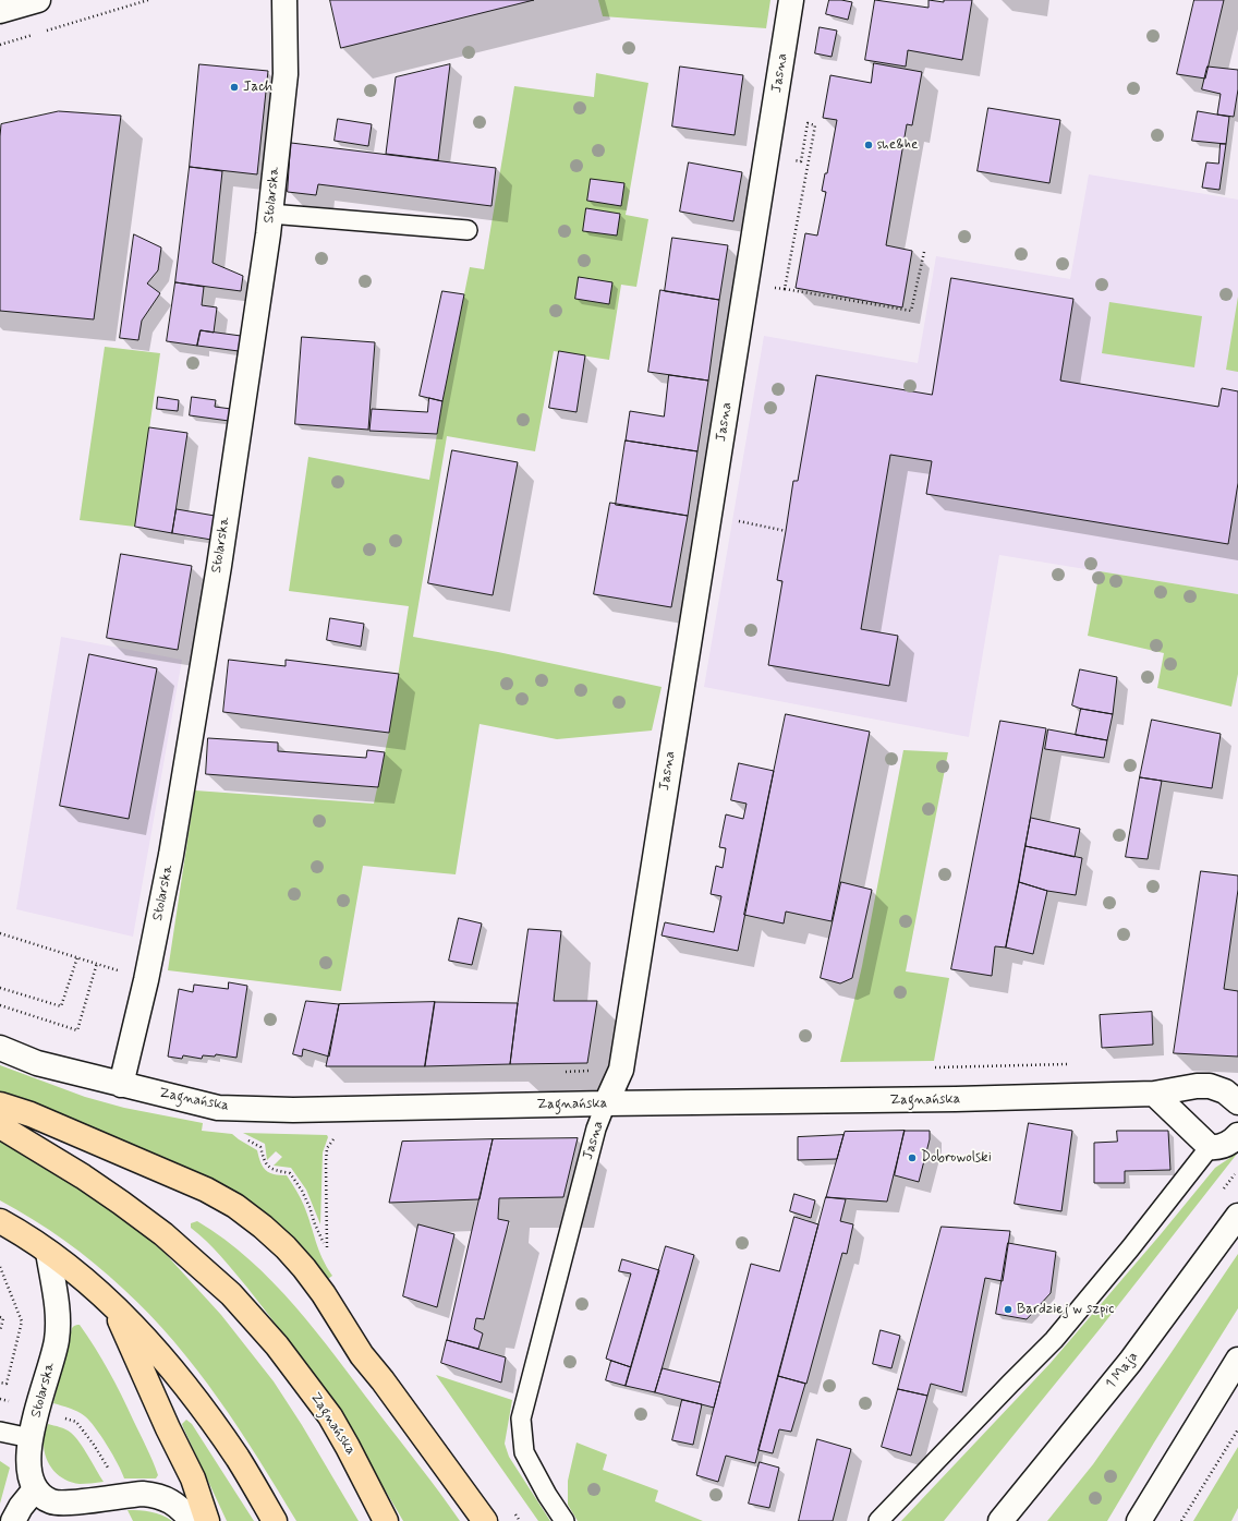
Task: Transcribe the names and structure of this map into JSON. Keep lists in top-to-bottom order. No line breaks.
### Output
{"streets":{"main road":["Zagnańska"],"street":["Jasna","Stolarska","1 Maja"]},"crossings":[["Jasna","Zagnańska"],["Stolarska","Zagnańska"]],"places":["Jach","she&he","Dobrowolski","Bardziej w szpic"]}
